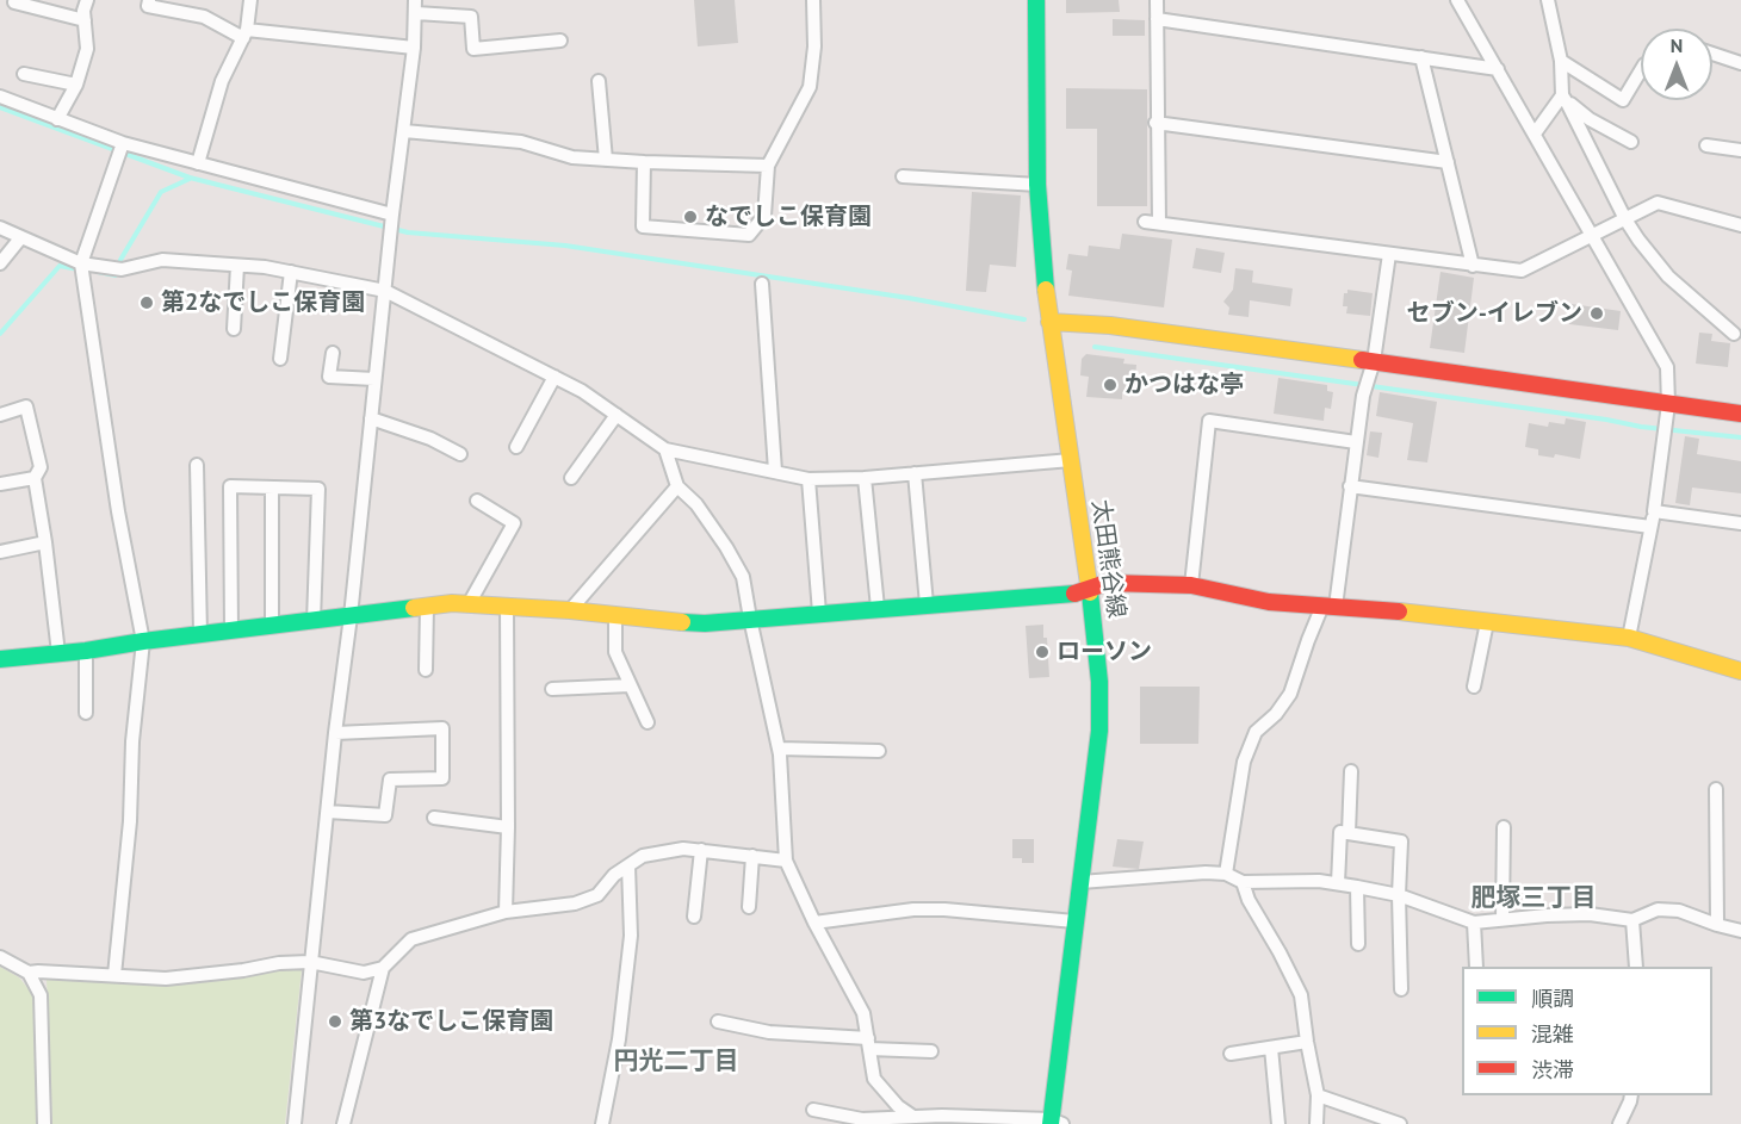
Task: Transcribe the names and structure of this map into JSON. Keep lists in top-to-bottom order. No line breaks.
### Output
{"streets":{"street":["太田熊谷線"]},"districts":["肥塚三丁目","円光二丁目"],"places":["なでしこ保育園","第2なでしこ保育園","セブン-イレブン","かつはな亭","ローソン","第3なでしこ保育園"],"legend":["順調","混雑","渋滞"],"north":"top"}
